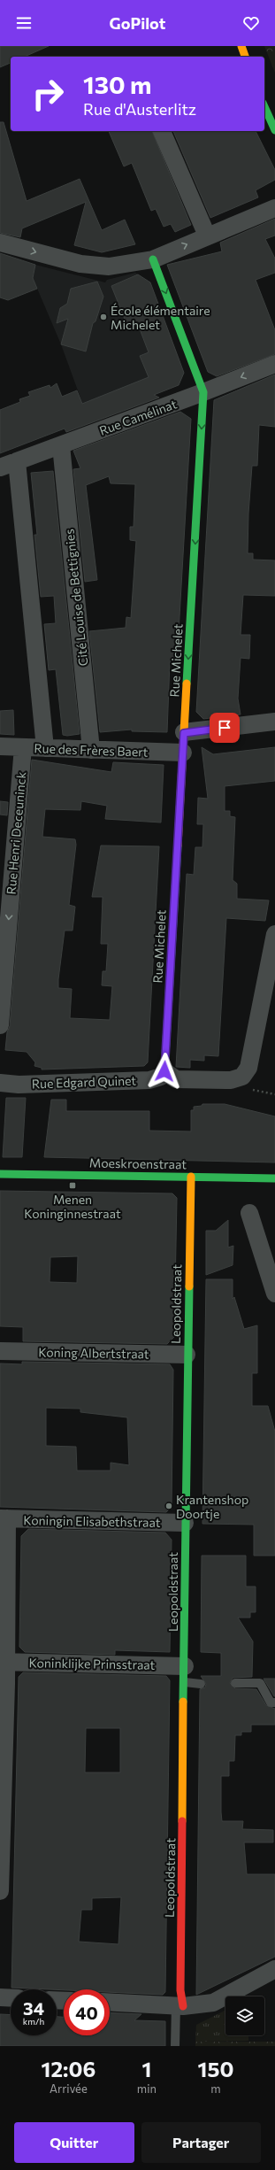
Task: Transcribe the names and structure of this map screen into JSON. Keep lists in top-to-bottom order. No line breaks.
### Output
{"streets":{"street":["Rue Camélinat","Cité Louise de Bettignies","Rue Michelet","Rue des Frères Baert","Rue Henri Deceuninck","Rue Edgard Quinet","Moeskroenstraat","Leopoldstraat","Koning Albertstraat","Koningin Elisabethstraat","Koninklijke Prinsstraat"]},"crossings":[["Rue Camélinat","Cité Louise de Bettignies"],["Rue Camélinat","Rue Michelet"],["Cité Louise de Bettignies","Rue des Frères Baert"],["Rue Michelet","Rue des Frères Baert"],["Rue Michelet","Rue Edgard Quinet"],["Rue des Frères Baert","Rue Henri Deceuninck"],["Moeskroenstraat","Leopoldstraat"],["Leopoldstraat","Koning Albertstraat"],["Leopoldstraat","Koningin Elisabethstraat"],["Leopoldstraat","Koninklijke Prinsstraat"]],"one_way":["Rue Michelet","Rue Henri Deceuninck"],"places":{"other":["École élémentaire Michelet","Krantenshop Doortje"],"transit":["Menen Koninginnestraat"]},"page":{"header":"GoPilot","turn":["130 m","Rue d'Austerlitz"],"speed":"34 km/h","limit":"40","eta":["12:06","Arrivée","1","min","150","m"],"buttons":["Quitter","Partager"]}}
